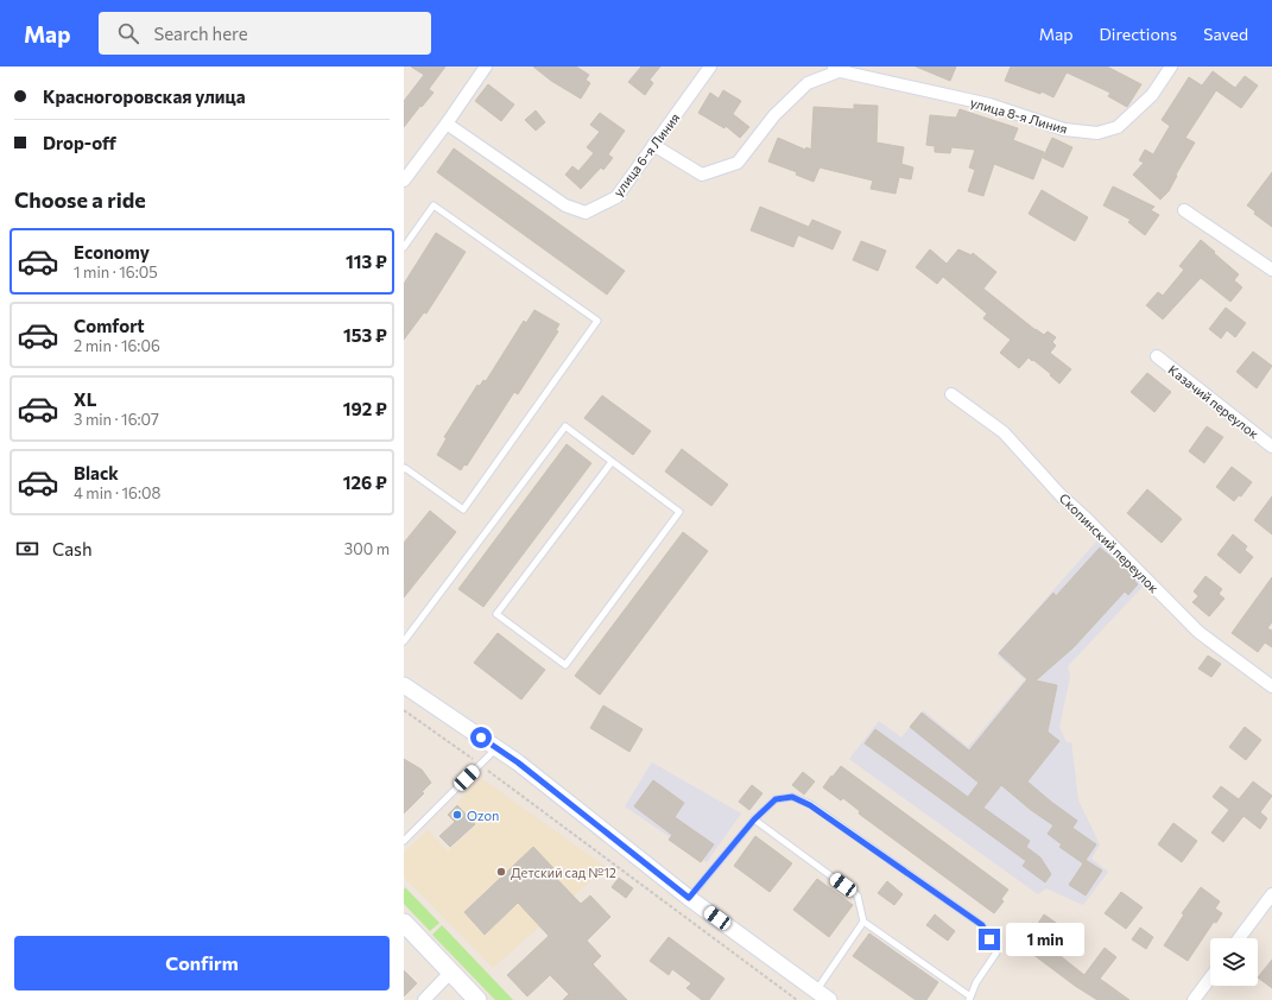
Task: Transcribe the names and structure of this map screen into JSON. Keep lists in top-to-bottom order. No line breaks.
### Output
{"streets":{"street":["улица 8-я Линия","улица 6-я Линия","Казачий переулок","Скопинский переулок"]},"places":["Ozon","Детский сад №12"],"page":{"header":"Map","search":"Search here","nav":["Map","Directions","Saved"],"banner":["Красногоровская улица","Drop-off"],"heading":"Choose a ride","list":[{"name":"Economy","note":"1 min · 16:05","value":"113 ₽"},{"name":"Comfort","note":"2 min · 16:06","value":"153 ₽"},{"name":"XL","note":"3 min · 16:07","value":"192 ₽"},{"name":"Black","note":"4 min · 16:08","value":"126 ₽"}],"pay":["Cash","300 m"],"bubble":"1 min","buttons":"Confirm"}}
